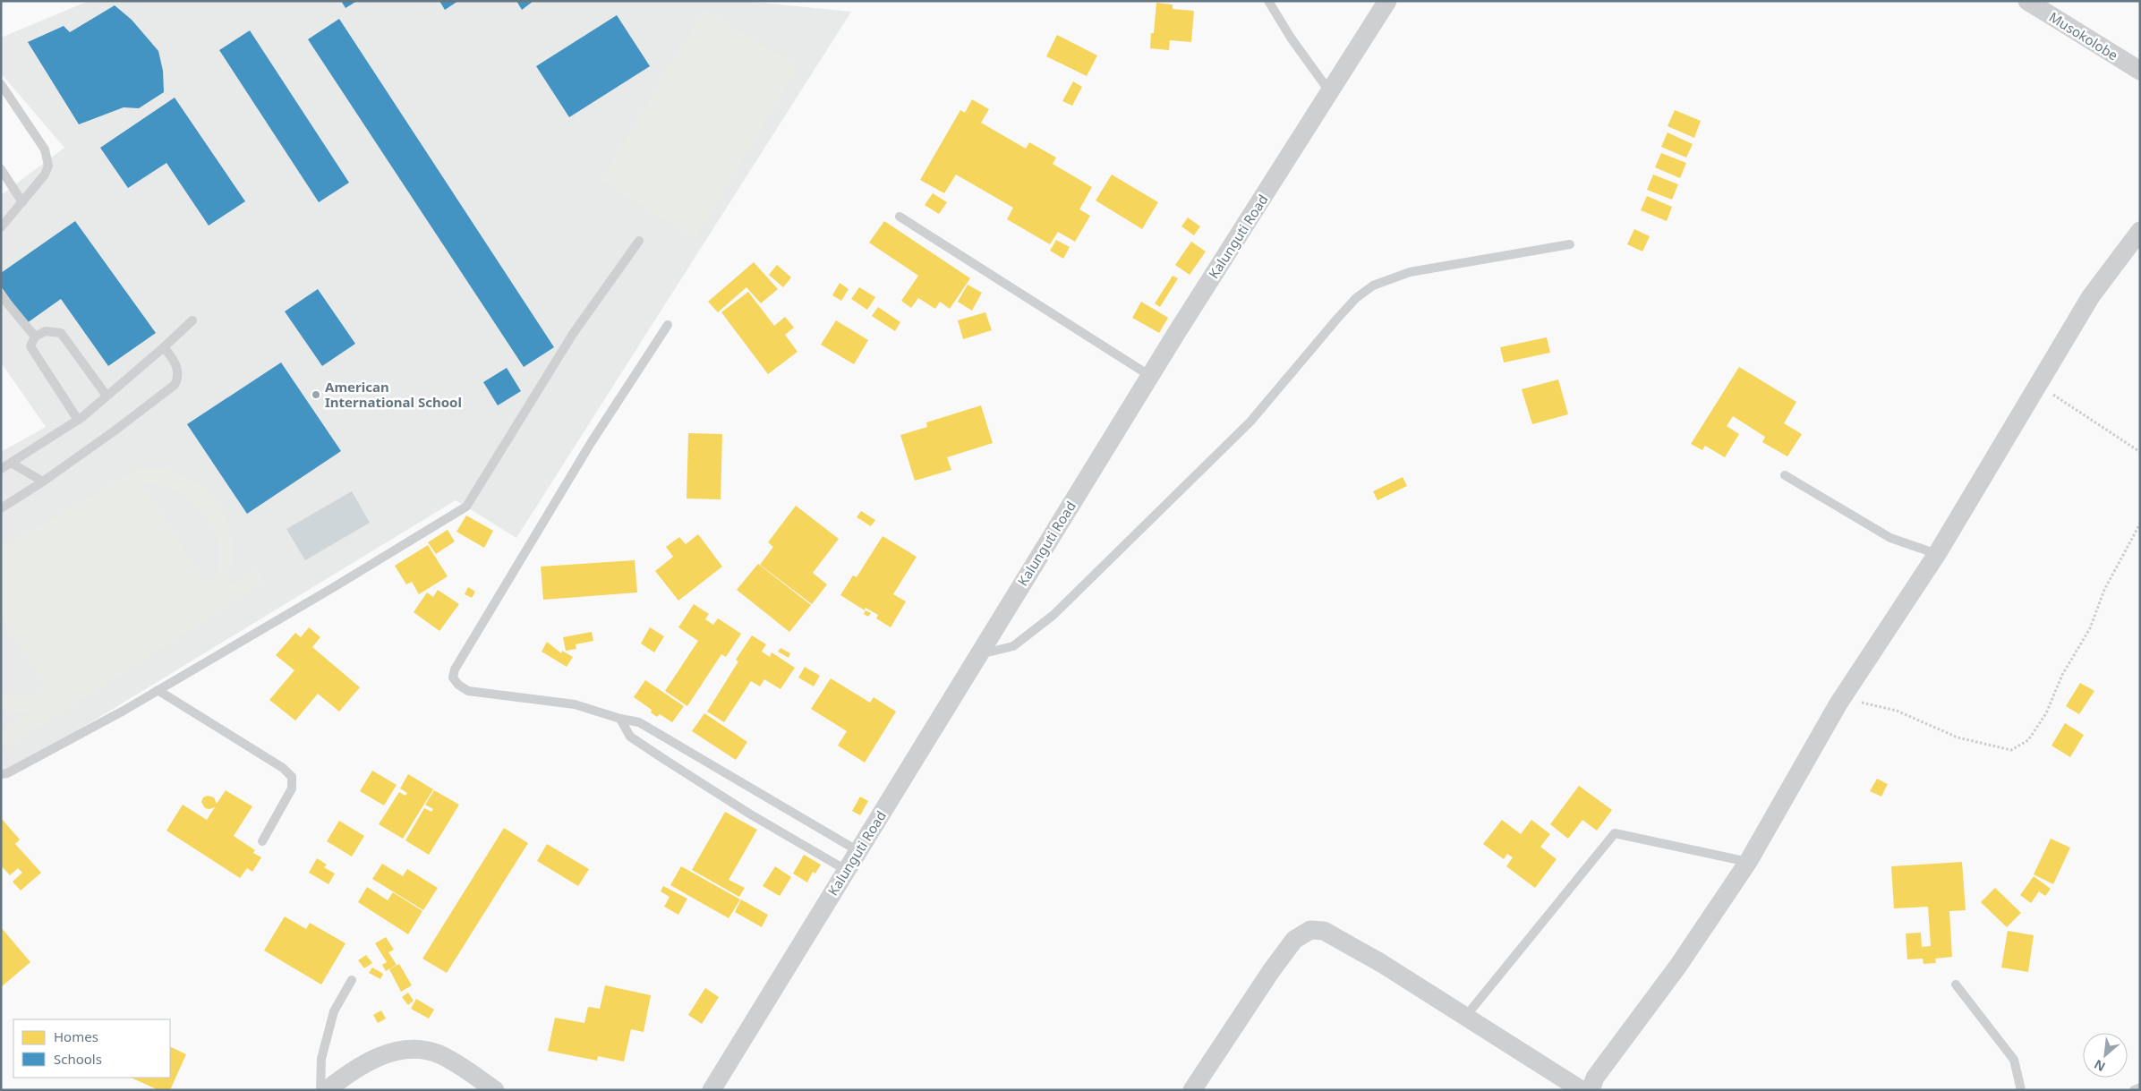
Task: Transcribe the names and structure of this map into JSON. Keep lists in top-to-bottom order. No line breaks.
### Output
{"streets":{"street":["Musokolobe","Kalunguti Road"]},"places":["American International School"],"legend":["Homes","Schools"],"north":"bottom left"}
